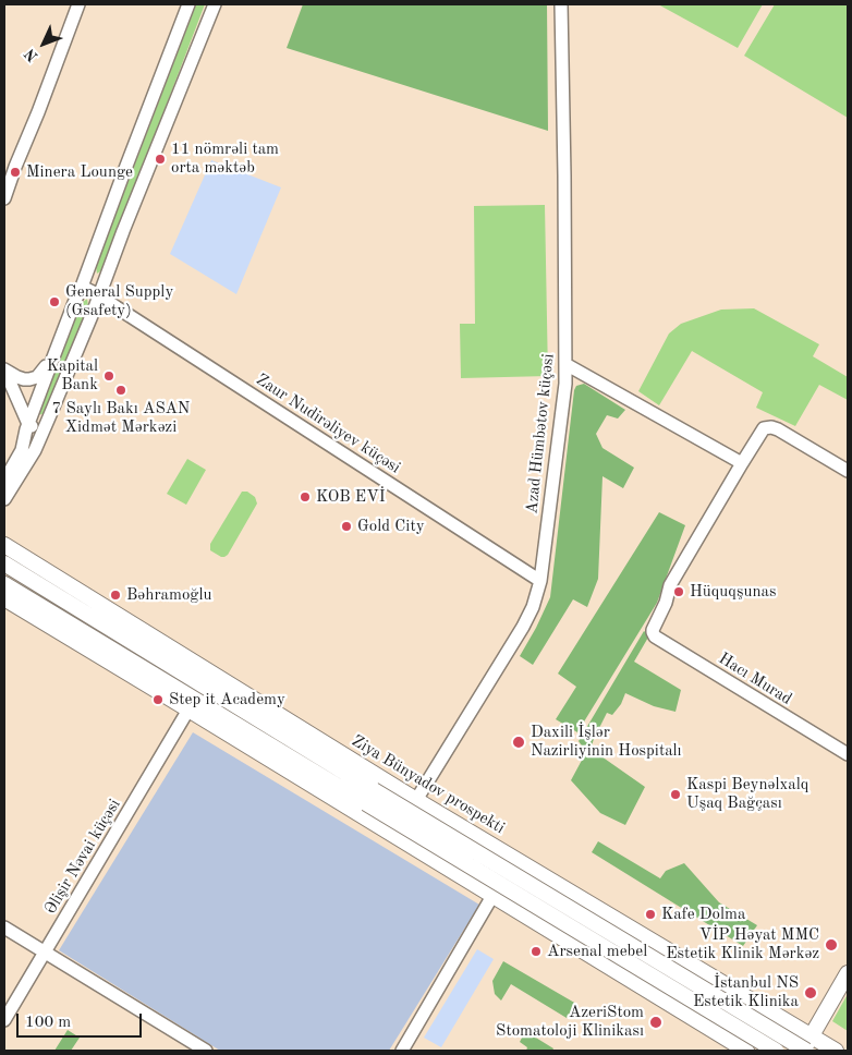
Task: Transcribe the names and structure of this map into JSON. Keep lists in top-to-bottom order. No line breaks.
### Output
{"streets":{"main road":["Ziya Bünyadov prospekti"],"street":["Zaur Nudirəliyev küçəsi","Azad Hümbətov küçəsi","Hacı Murad","Əlişir Nəvai küçəsi"]},"crossings":[["Zaur Nudirəliyev küçəsi","Azad Hümbətov küçəsi"],["Azad Hümbətov küçəsi","Ziya Bünyadov prospekti"]],"places":["11 nömrəli tam orta məktəb","Minera Lounge","General Supply (Gsafety)","Kapital Bank","7 Saylı Bakı ASAN Xidmət Mərkəzi","KOB EVİ","Gold City","Hüquqşunas","Bəhramoğlu","Step it Academy","Daxili İşlər Nazirliyinin Hospitalı","Kaspi Beynəlxalq Uşaq Bağçası","Kafe Dolma","VİP Həyat MMC Estetik Klinik Mərkəz","Arsenal mebel","İstanbul NS Estetik Klinika","AzeriStom Stomatoloji Klinikası"],"scale_bar":"100 m","north":"bottom left"}
